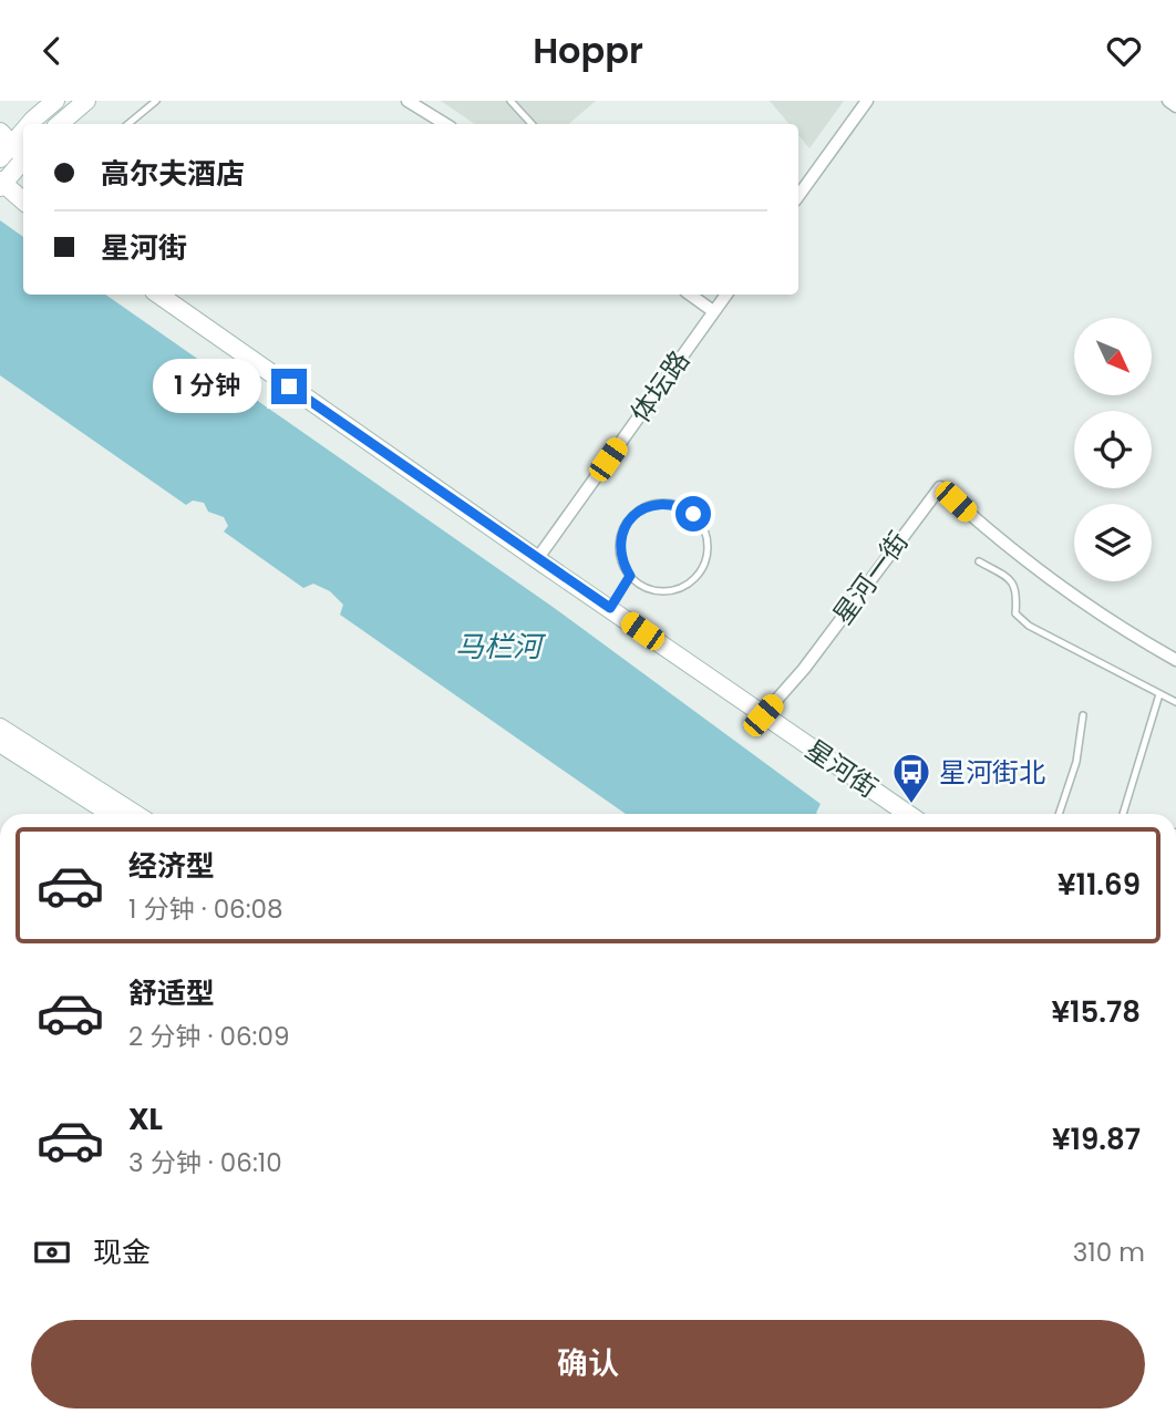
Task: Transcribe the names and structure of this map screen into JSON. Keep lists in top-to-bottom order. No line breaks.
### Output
{"streets":{"main road":["星河街"],"street":["体坛路","星河一街"]},"crossings":[["体坛路","星河街"],["星河一街","星河街"]],"water":["马栏河"],"places":{"bus stop":["星河街北"]},"north":"bottom right","page":{"header":"Hoppr","banner":["高尔夫酒店","星河街"],"bubble":"1 分钟","list":[{"name":"经济型","note":"1 分钟 · 06:08","value":"¥11.69"},{"name":"舒适型","note":"2 分钟 · 06:09","value":"¥15.78"},{"name":"XL","note":"3 分钟 · 06:10","value":"¥19.87"}],"pay":["现金","310 m"],"buttons":"确认"}}
